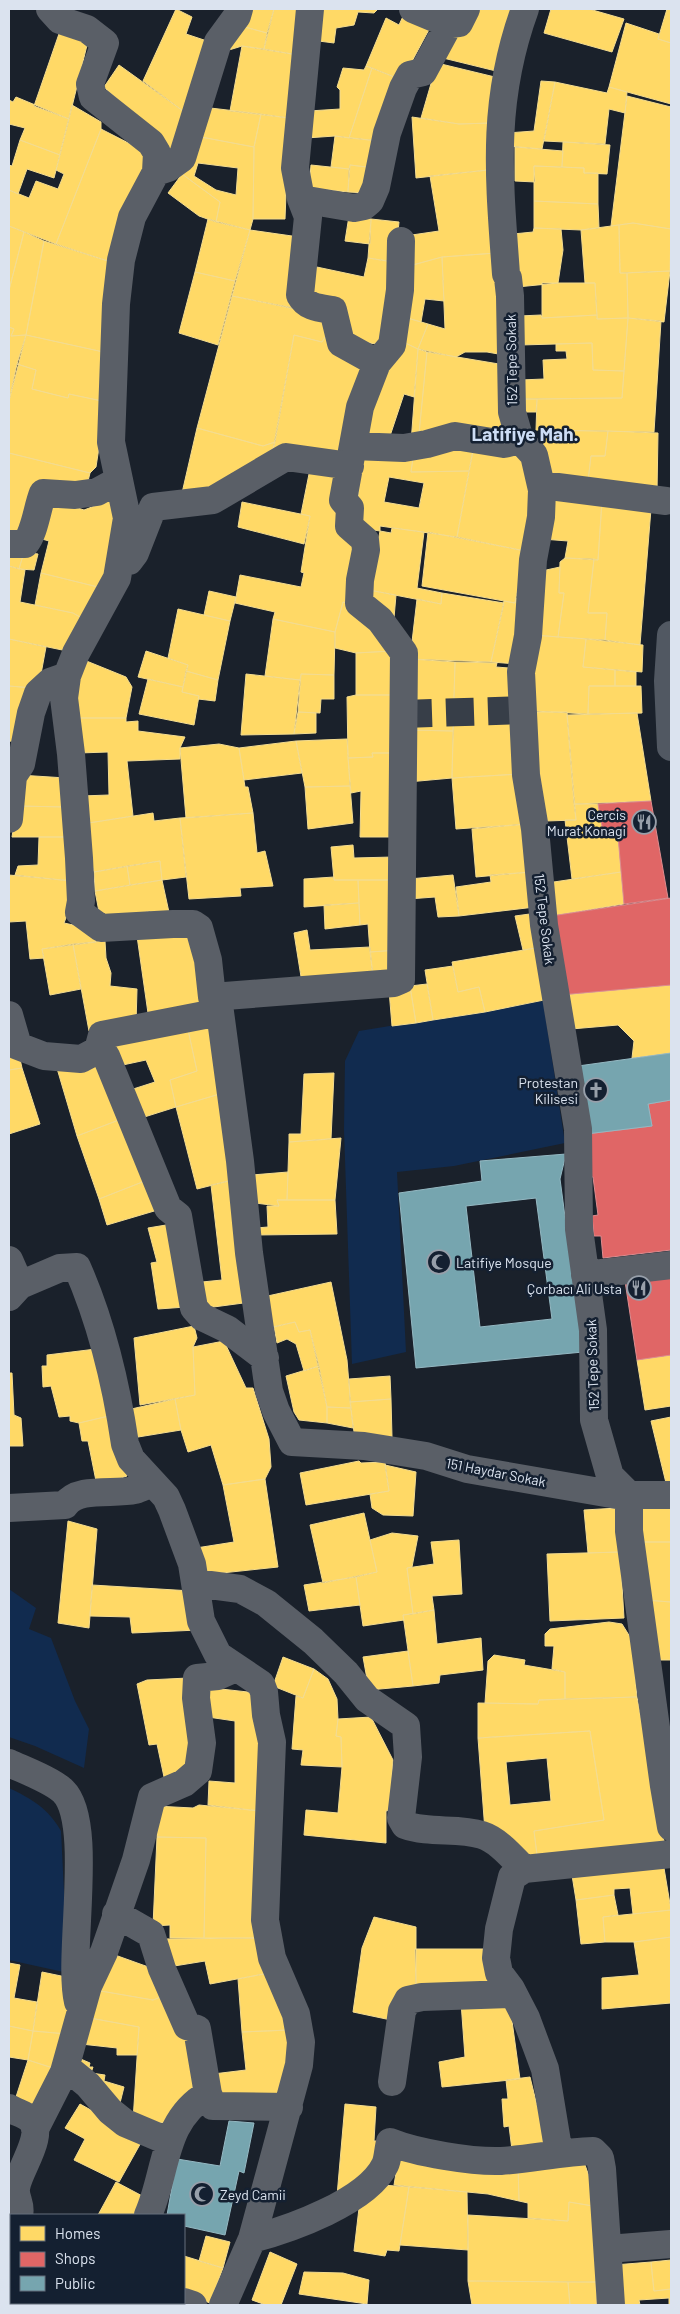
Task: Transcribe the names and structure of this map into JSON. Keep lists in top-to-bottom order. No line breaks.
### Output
{"streets":{"street":["152 Tepe Sokak","151 Haydar Sokak"]},"crossings":[["152 Tepe Sokak","151 Haydar Sokak"]],"districts":["Latifiye Mah."],"places":{"restaurant":["Cercis Murat Konagi","Çorbacı Ali Usta"],"church":["Protestan Kilisesi"],"mosque":["Latifiye Mosque","Zeyd Camii"]},"legend":["Homes","Shops","Public"]}
